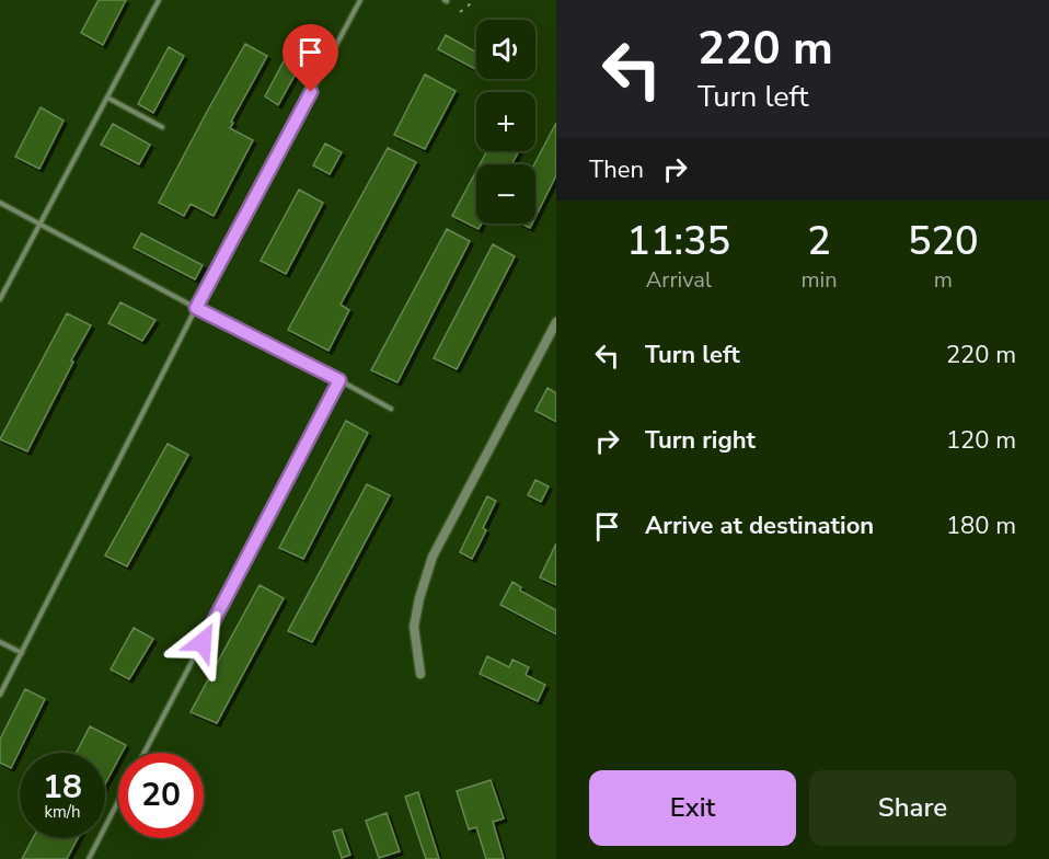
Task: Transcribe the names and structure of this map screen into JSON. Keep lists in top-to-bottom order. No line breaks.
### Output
{"page":{"turn":["220 m","Turn left"],"map_buttons":["+","−"],"then":"Then","eta":["11:35","Arrival","2","min","520","m"],"list":[{"name":"Turn left","value":"220 m"},{"name":"Turn right","value":"120 m"},{"name":"Arrive at destination","value":"180 m"}],"speed":"18 km/h","limit":"20","buttons":["Exit","Share"]}}
